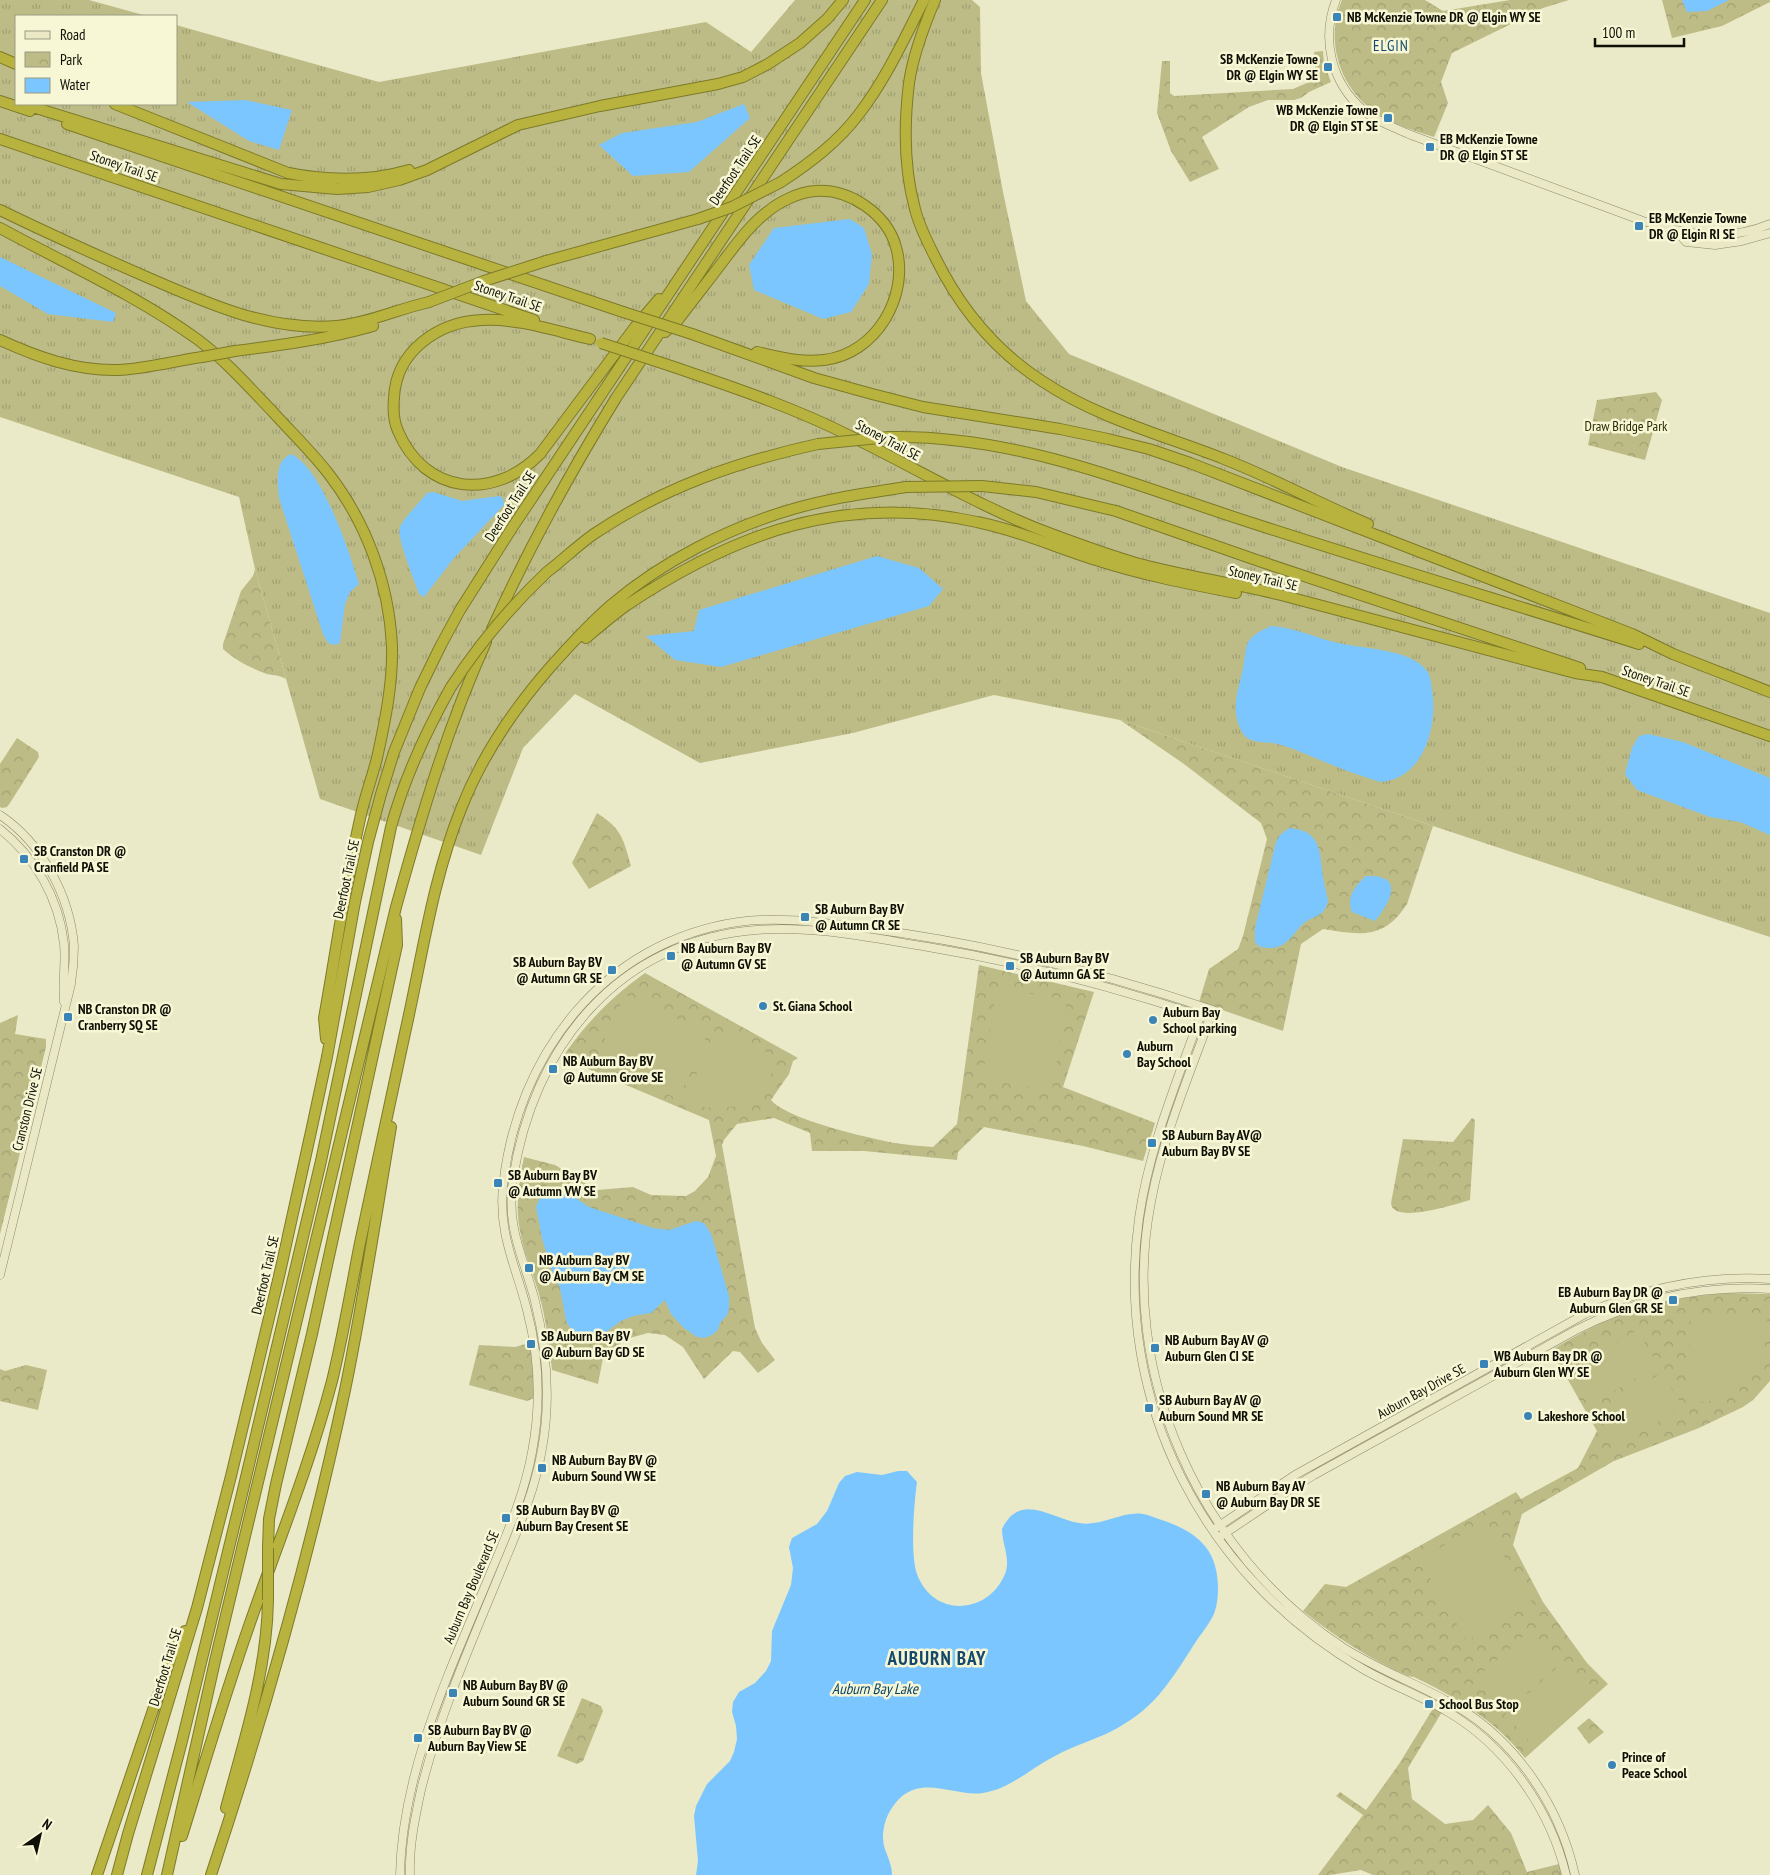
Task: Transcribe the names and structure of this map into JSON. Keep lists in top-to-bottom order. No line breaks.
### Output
{"streets":{"highway":["Stoney Trail SE","Deerfoot Trail SE"],"street":["Cranston Drive SE","Auburn Bay Drive SE","Auburn Bay Boulevard SE"]},"districts":["ELGIN","AUBURN BAY"],"water":["Auburn Bay Lake"],"parks":["Draw Bridge Park"],"places":{"transit":["NB McKenzie Towne DR @ Elgin WY SE","SB McKenzie Towne DR @ Elgin WY SE","WB McKenzie Towne DR @ Elgin ST SE","EB McKenzie Towne DR @ Elgin ST SE","EB McKenzie Towne DR @ Elgin RI SE","SB Cranston DR @ Cranfield PA SE","SB Auburn Bay BV @ Autumn CR SE","NB Auburn Bay BV @ Autumn GV SE","SB Auburn Bay BV @ Autumn GA SE","SB Auburn Bay BV @ Autumn GR SE","NB Cranston DR @ Cranberry SQ SE","NB Auburn Bay BV @ Autumn Grove SE","SB Auburn Bay AV@ Auburn Bay BV SE","SB Auburn Bay BV @ Autumn VW SE","NB Auburn Bay BV @ Auburn Bay CM SE","EB Auburn Bay DR @ Auburn Glen GR SE","SB Auburn Bay BV @ Auburn Bay GD SE","NB Auburn Bay AV @ Auburn Glen CI SE","WB Auburn Bay DR @ Auburn Glen WY SE","SB Auburn Bay AV @ Auburn Sound MR SE","NB Auburn Bay BV @ Auburn Sound VW SE","NB Auburn Bay AV @ Auburn Bay DR SE","SB Auburn Bay BV @ Auburn Bay Cresent SE","NB Auburn Bay BV @ Auburn Sound GR SE","School Bus Stop","SB Auburn Bay BV @ Auburn Bay View SE"],"other":["St. Giana School","Auburn Bay School parking","Auburn Bay School","Lakeshore School","Prince of Peace School"]},"legend":["Road","Park","Water"],"scale_bar":"100 m","north":"top right"}
